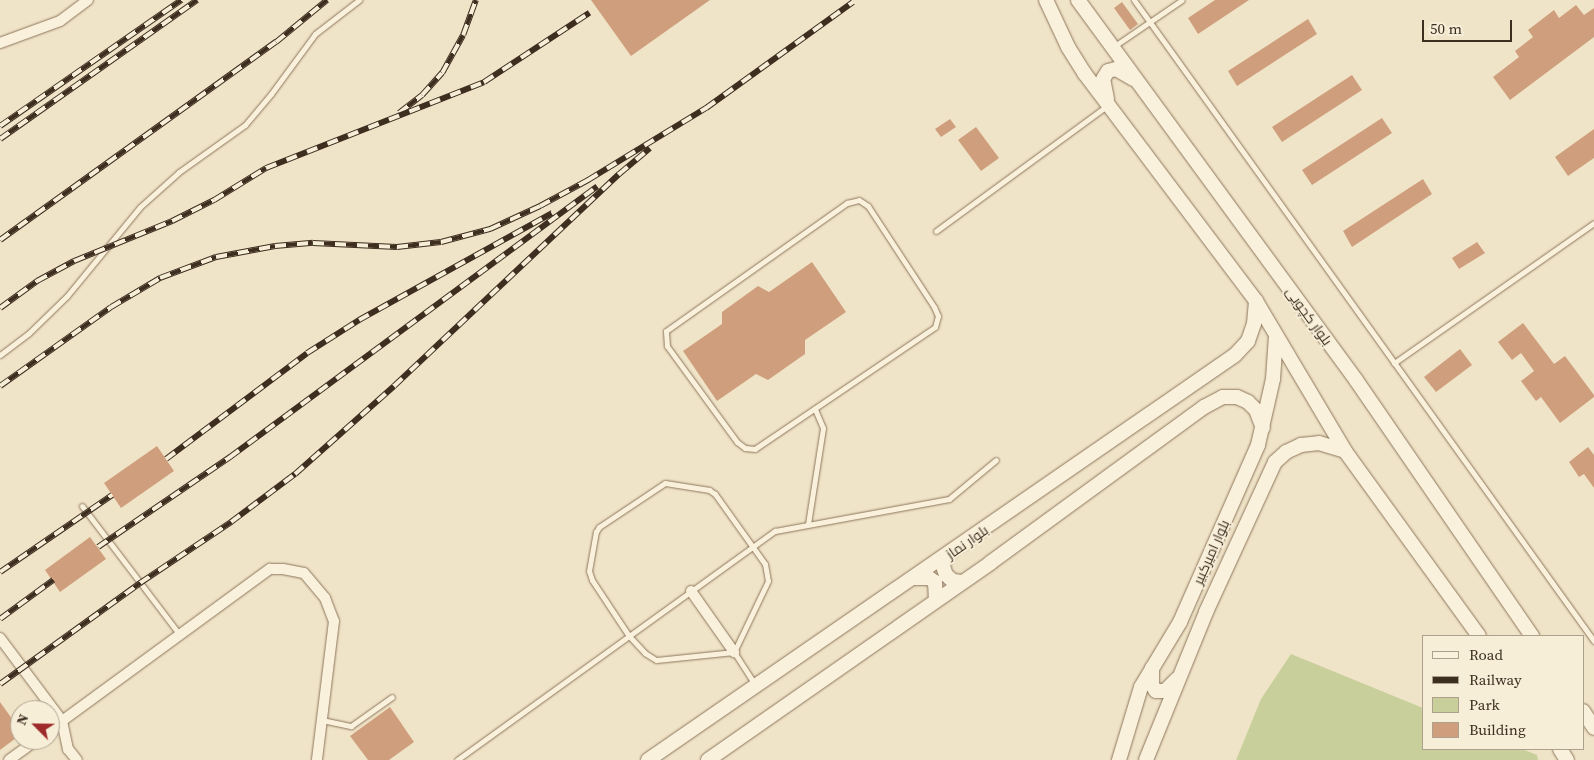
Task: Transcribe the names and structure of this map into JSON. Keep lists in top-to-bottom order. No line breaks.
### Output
{"streets":{"main road":["بلوار کچویی","بلوار نماز","بلوار امیرکبیر"]},"legend":["Road","Railway","Park","Building"],"scale_bar":"50 m","north":"top left"}
